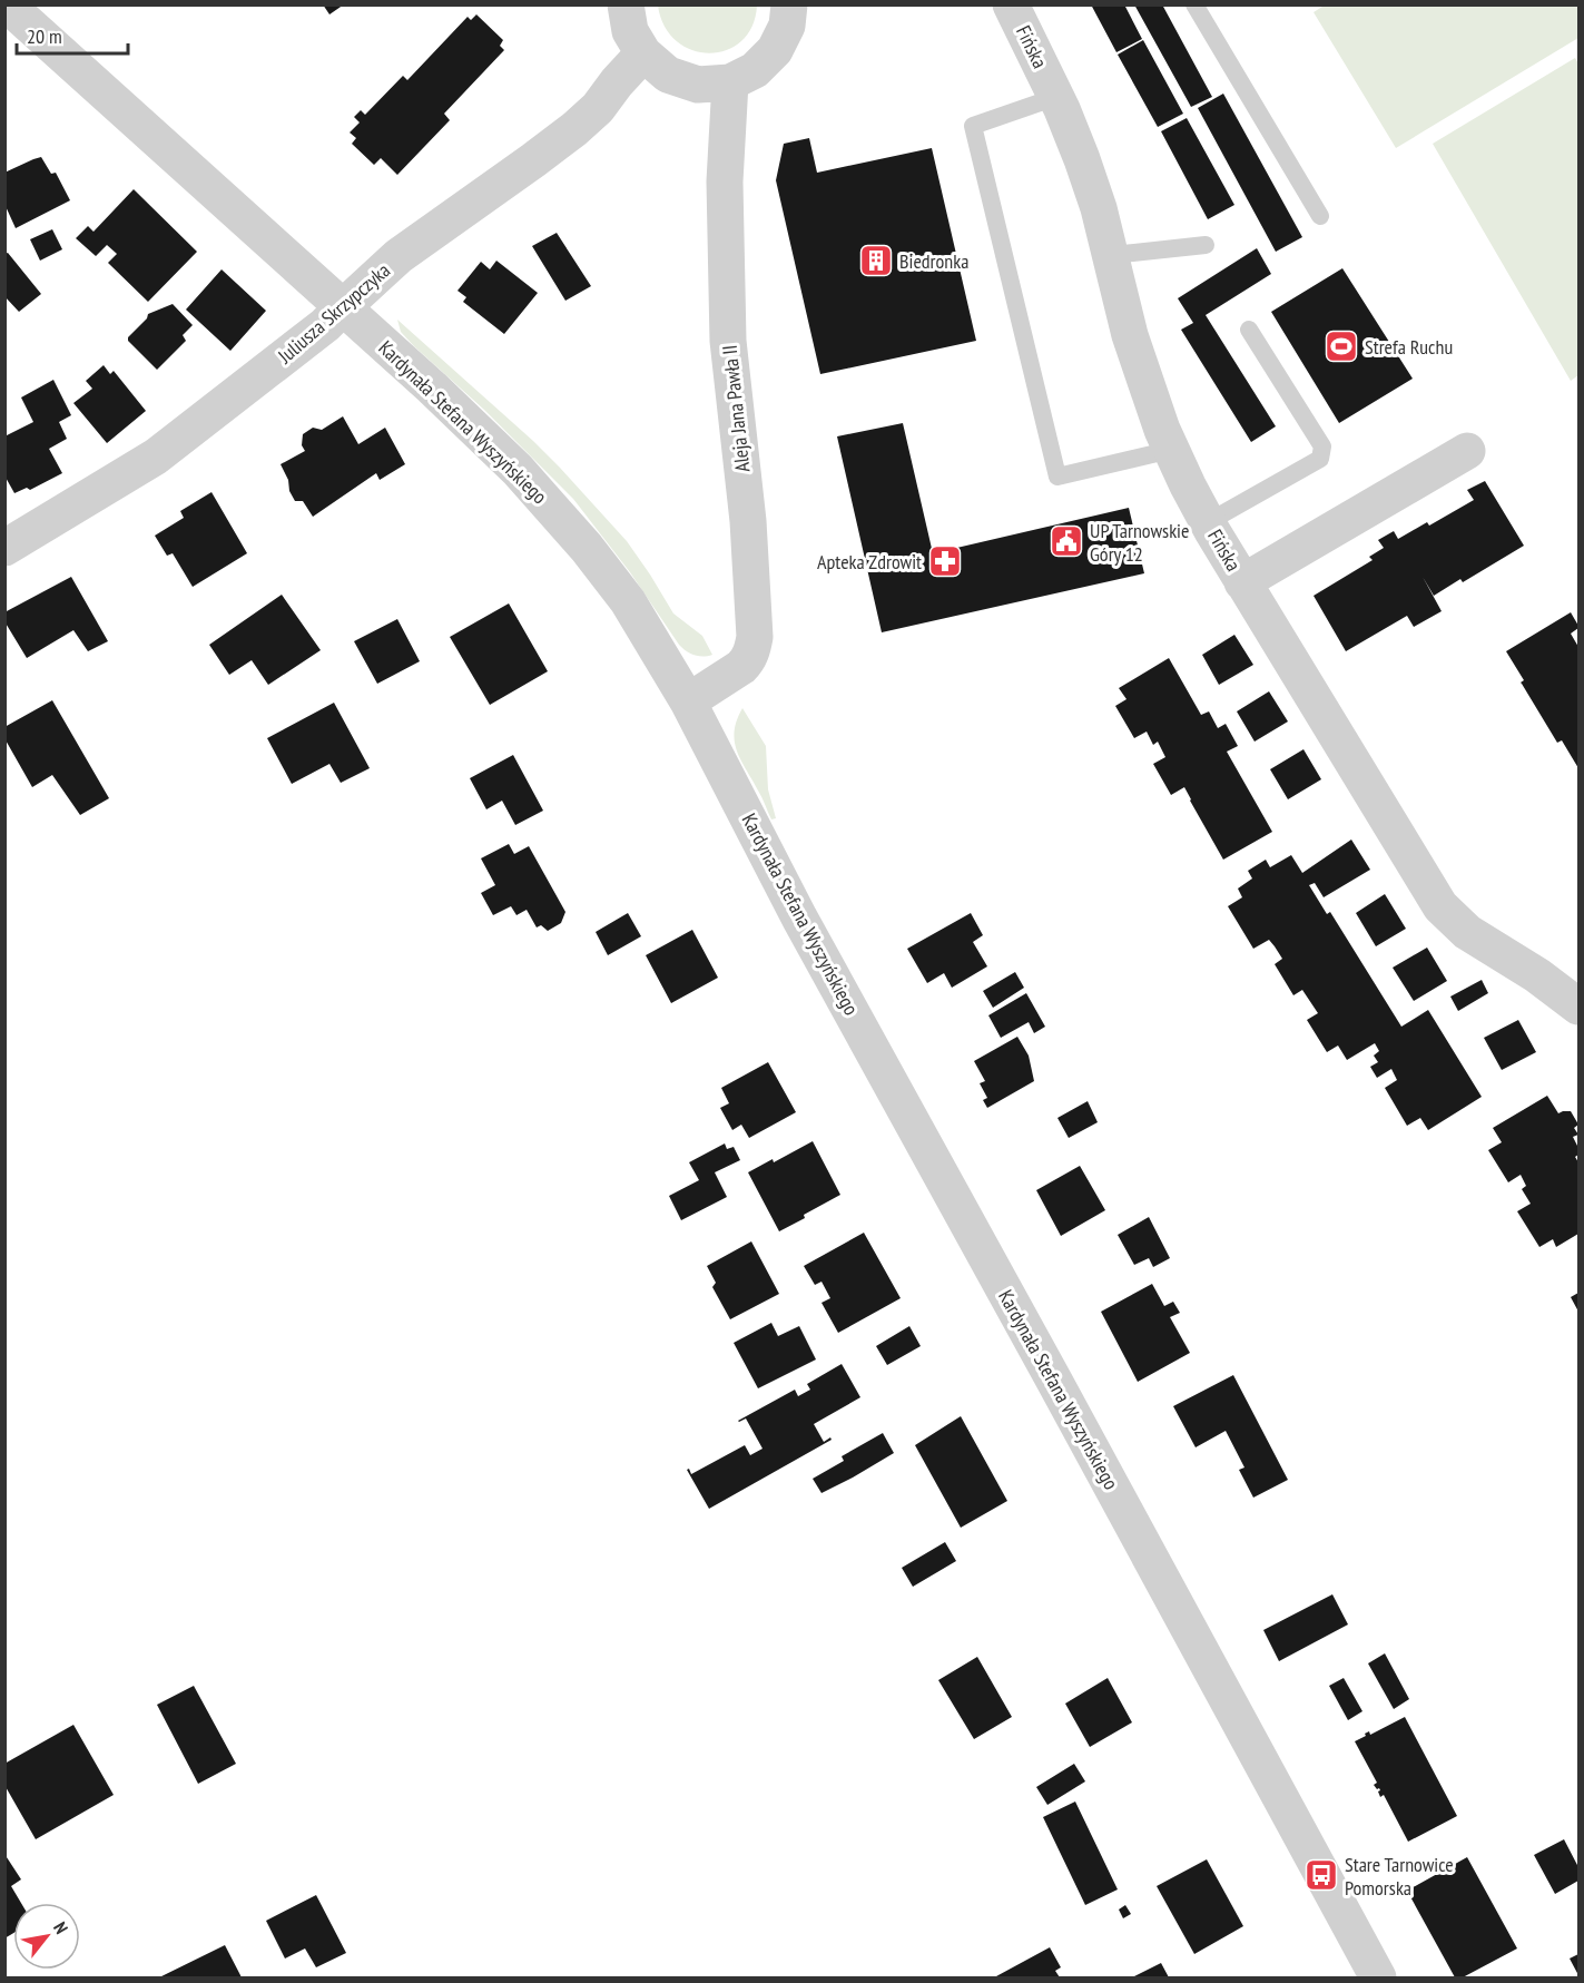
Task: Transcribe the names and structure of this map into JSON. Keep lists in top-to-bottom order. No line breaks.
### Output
{"streets":{"street":["Fińska","Juliusza Skrzypczyka","Aleja Jana Pawła II","Kardynała Stefana Wyszyńskiego"]},"crossings":[["Juliusza Skrzypczyka","Kardynała Stefana Wyszyńskiego"],["Aleja Jana Pawła II","Kardynała Stefana Wyszyńskiego"]],"places":{"building":["Biedronka"],"sports":["Strefa Ruchu"],"public building":["UP Tarnowskie Góry 12"],"pharmacy":["Apteka Zdrowit"],"bus stop":["Stare Tarnowice Pomorska"]},"scale_bar":"20 m","north":"top right"}
